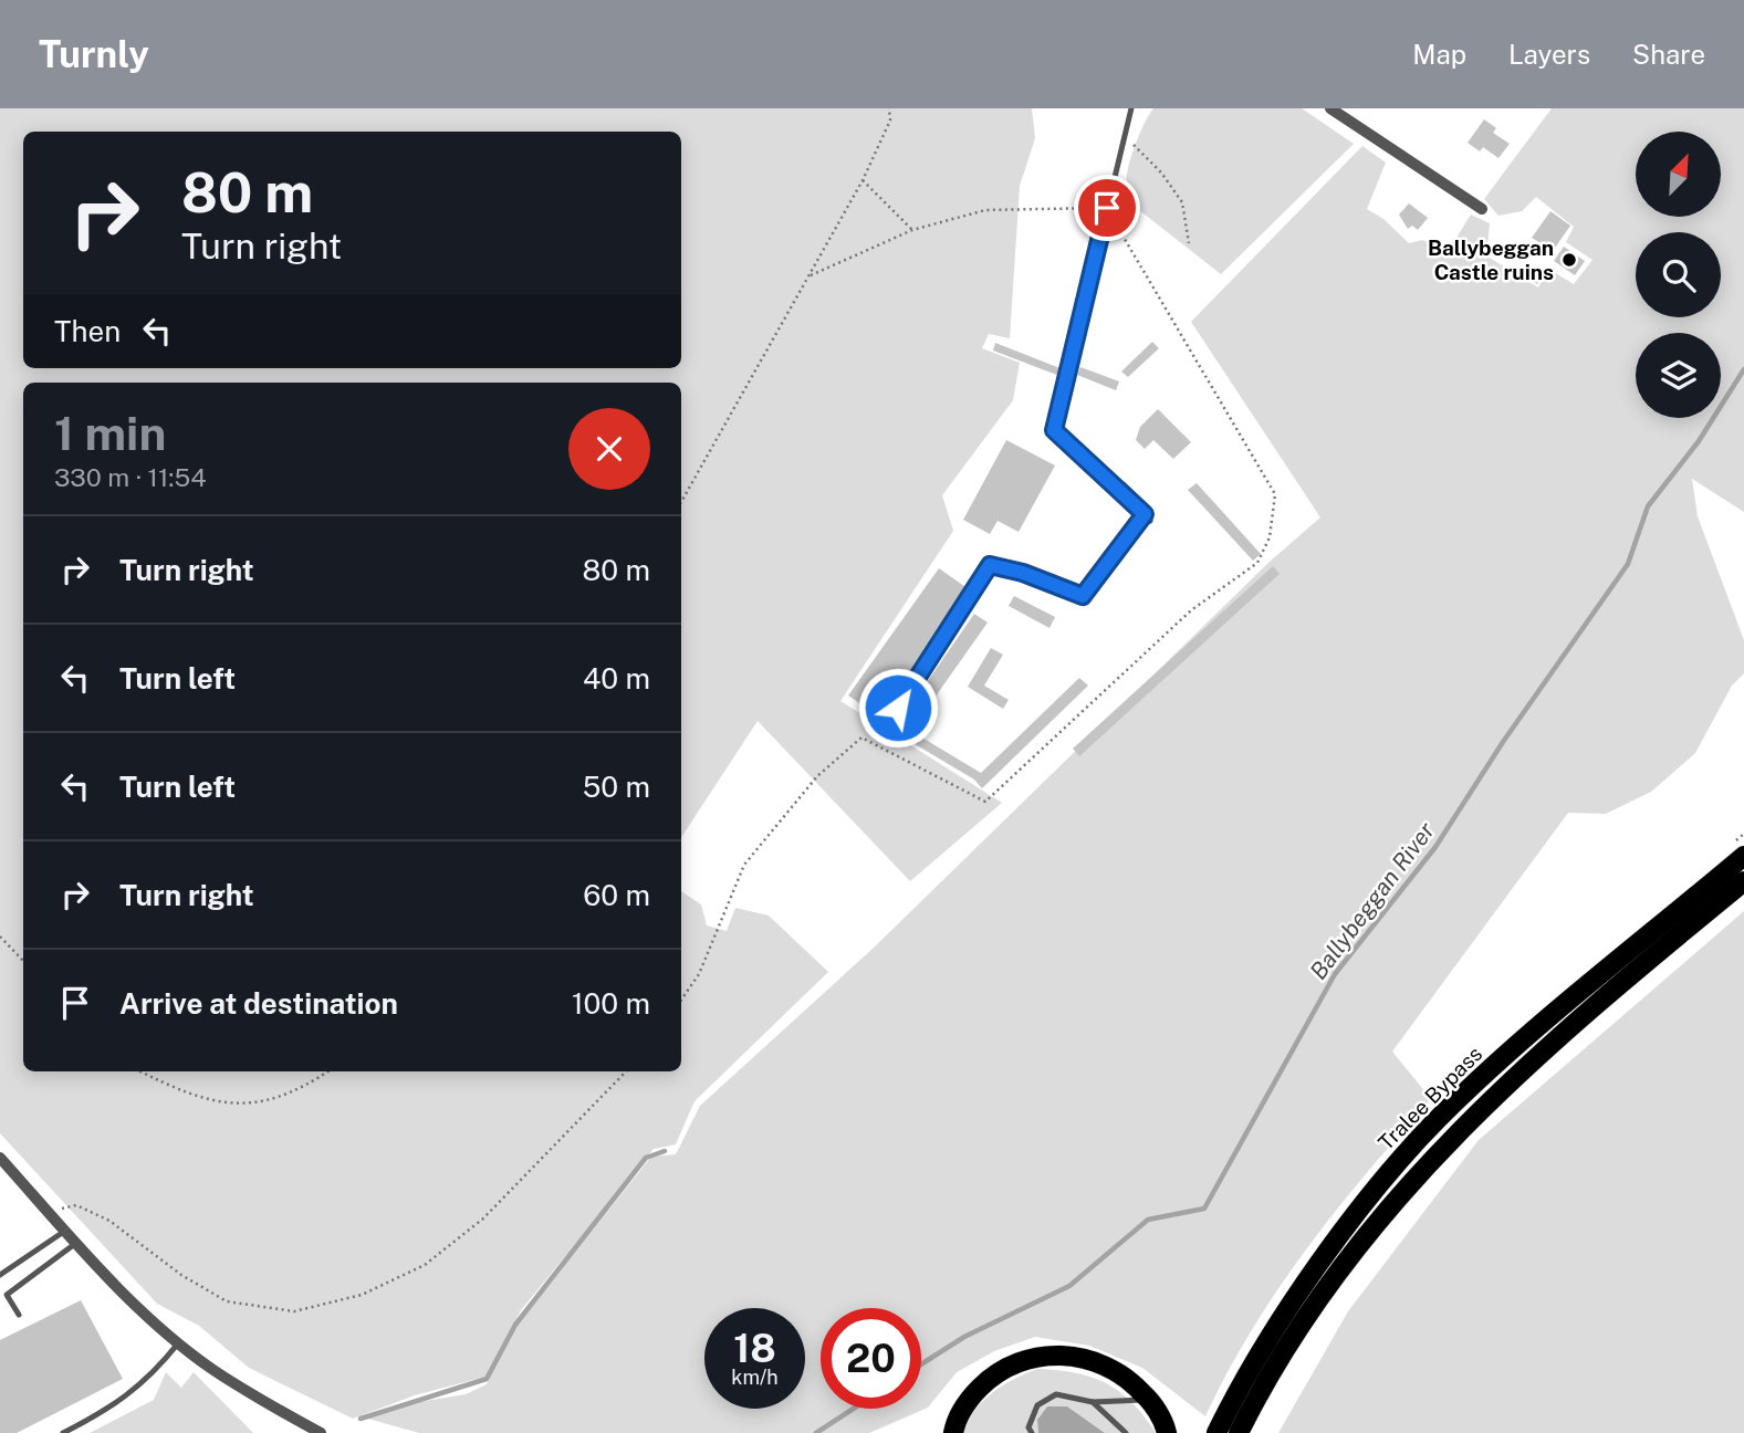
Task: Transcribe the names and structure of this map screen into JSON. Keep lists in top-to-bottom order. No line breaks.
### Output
{"streets":{"main road":["Tralee Bypass"]},"water":["Ballybeggan River"],"places":["Ballybeggan Castle ruins"],"north":"top right","page":{"header":"Turnly","nav":["Map","Layers","Share"],"turn":["80 m","Turn right"],"then":"Then","heading":["1 min","330 m · 11:54"],"list":[{"name":"Turn right","value":"80 m"},{"name":"Turn left","value":"40 m"},{"name":"Turn left","value":"50 m"},{"name":"Turn right","value":"60 m"},{"name":"Arrive at destination","value":"100 m"}],"speed":"18 km/h","limit":"20"}}
